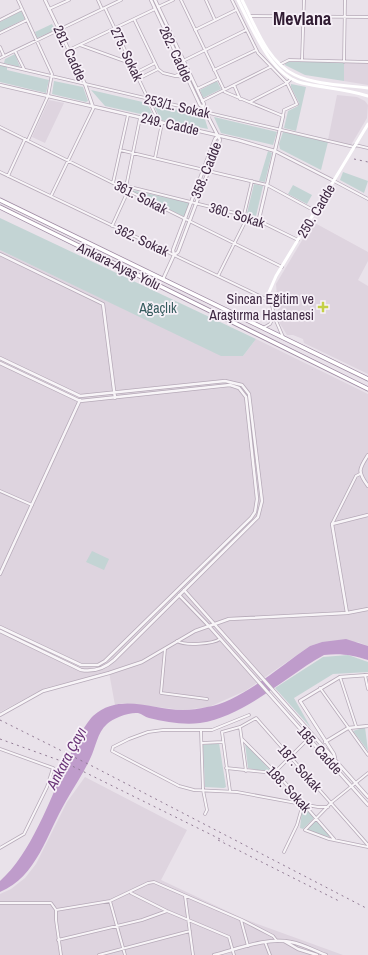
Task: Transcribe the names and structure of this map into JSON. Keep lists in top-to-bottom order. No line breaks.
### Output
{"streets":{"highway":["Ankara-Ayaş Yolu"],"main road":["250. Cadde"],"street":["281. Cadde","275. Sokak","262. Cadde","253/1. Sokak","249. Cadde","358. Cadde","361. Sokak","360. Sokak","362. Sokak","185. Cadde","187. Sokak","188. Sokak"]},"crossings":[["281. Cadde","253/1. Sokak"],["281. Cadde","249. Cadde"],["275. Sokak","253/1. Sokak"],["275. Sokak","249. Cadde"],["262. Cadde","253/1. Sokak"],["262. Cadde","249. Cadde"],["262. Cadde","358. Cadde"],["253/1. Sokak","250. Cadde"],["249. Cadde","358. Cadde"],["249. Cadde","250. Cadde"],["358. Cadde","361. Sokak"],["358. Cadde","360. Sokak"],["358. Cadde","362. Sokak"],["358. Cadde","Ankara-Ayaş Yolu"],["361. Sokak","250. Cadde"],["361. Sokak","360. Sokak"],["250. Cadde","360. Sokak"],["250. Cadde","362. Sokak"]],"districts":["Mevlana"],"water":["Ankara Çayı"],"parks":["Ağaçlık"],"places":{"health":["Sincan Eğitim ve Araştırma Hastanesi"]}}
